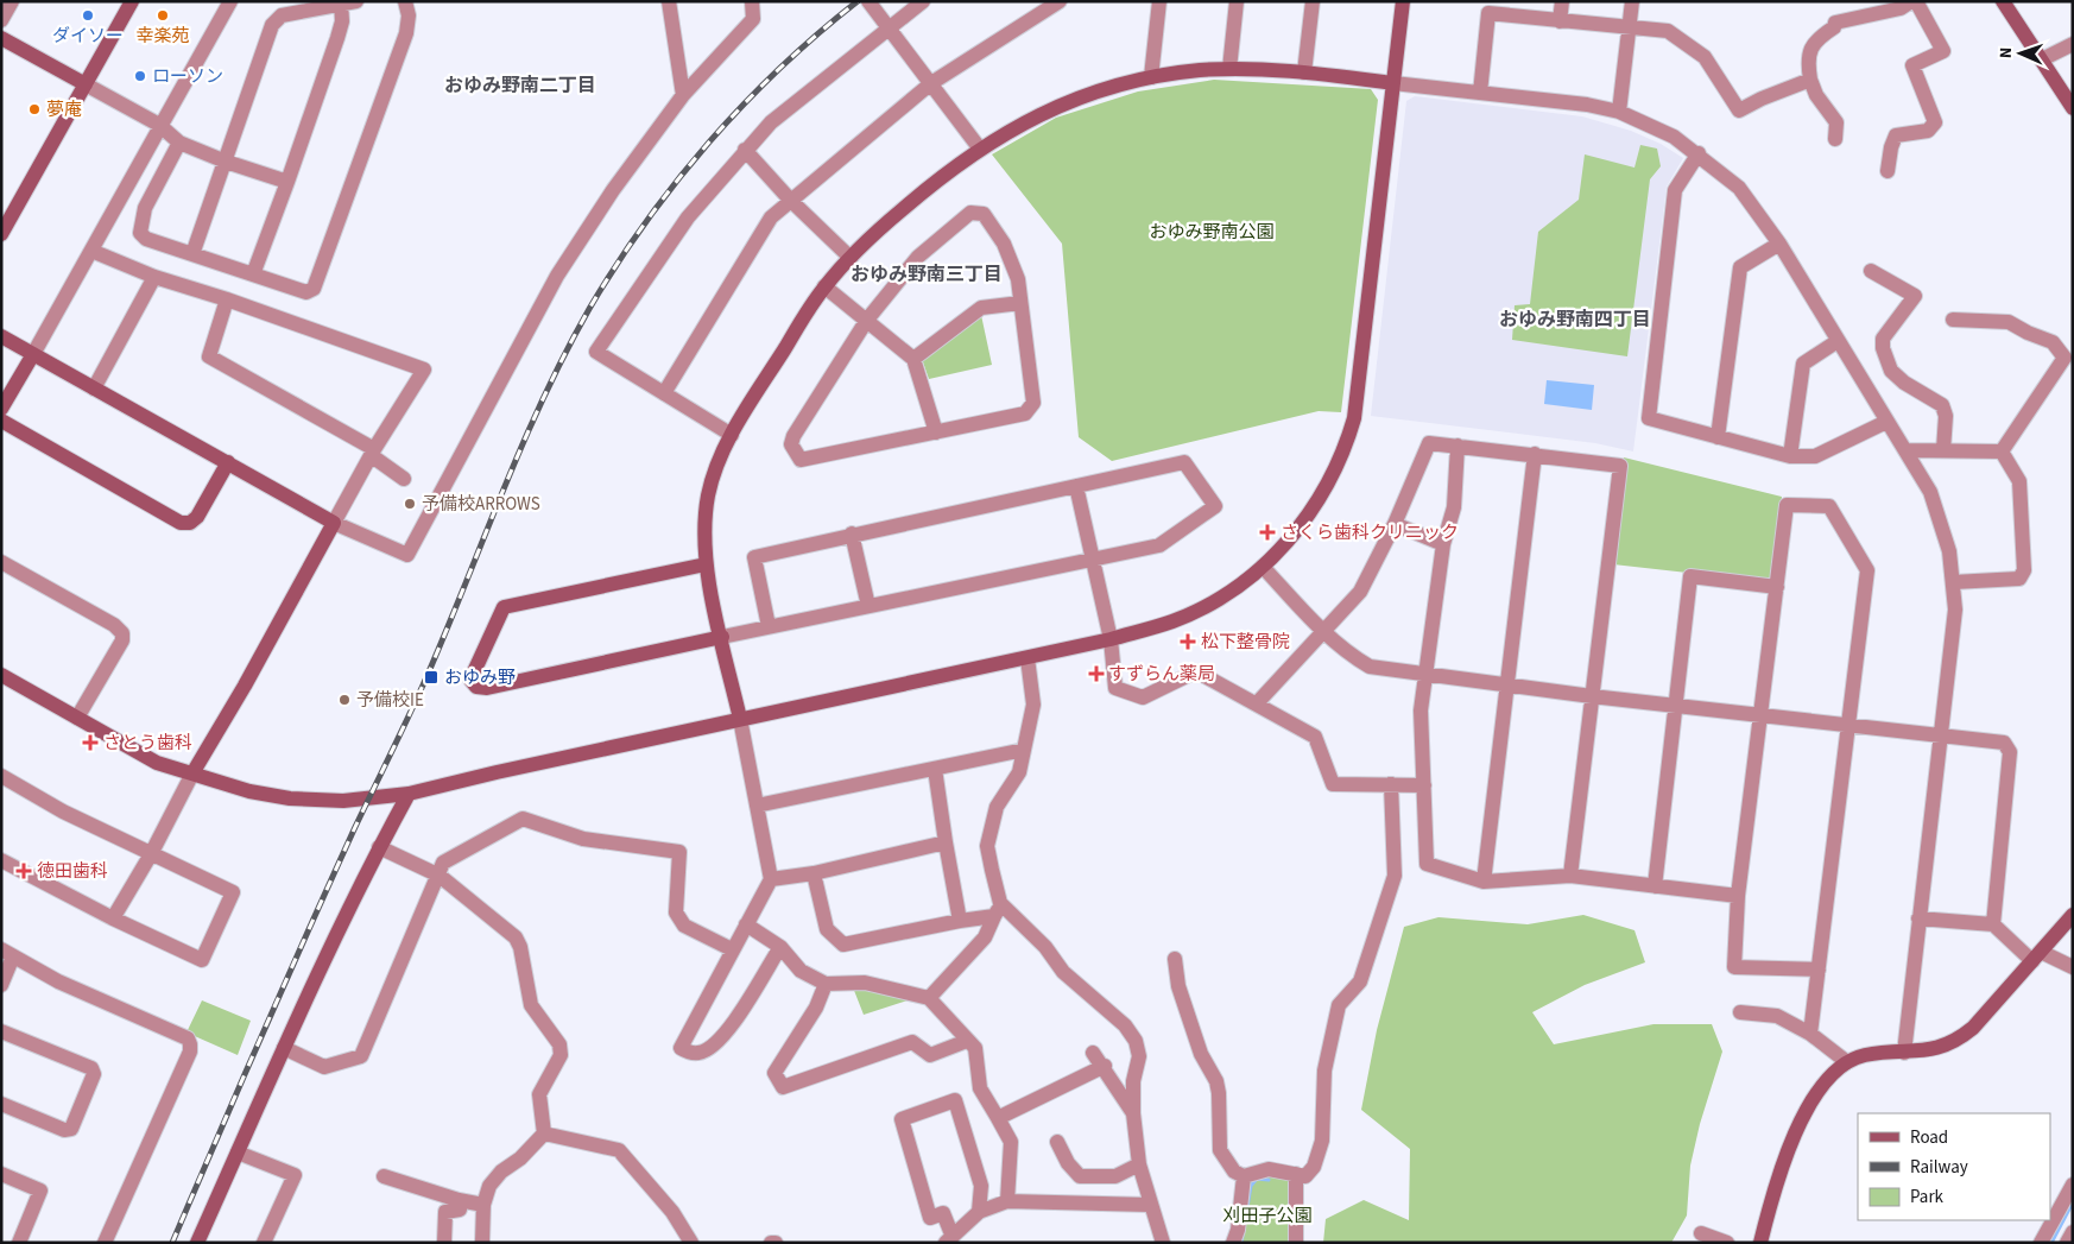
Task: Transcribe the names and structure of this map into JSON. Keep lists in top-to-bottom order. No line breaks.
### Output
{"districts":["おゆみ野南二丁目","おゆみ野南三丁目","おゆみ野南四丁目"],"parks":["おゆみ野南公園","刈田子公園"],"places":{"other":["ダイソー","幸楽苑","ローソン","夢庵","予備校ARROWS","予備校IE"],"health":["さくら歯科クリニック","松下整骨院","すずらん薬局","さとう歯科","徳田歯科"],"transit":["おゆみ野"]},"legend":["Road","Railway","Park"],"north":"left"}
